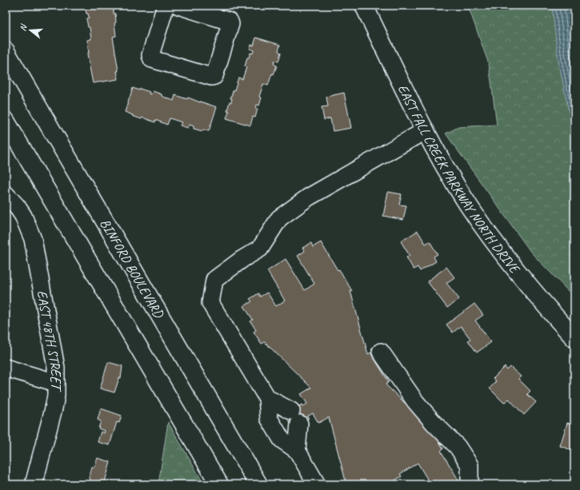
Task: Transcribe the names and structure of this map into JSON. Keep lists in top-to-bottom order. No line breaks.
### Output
{"streets":{"main road":["EAST FALL CREEK PARKWAY NORTH DRIVE","BINFORD BOULEVARD"],"street":["EAST 48TH STREET"]},"north":"left"}
